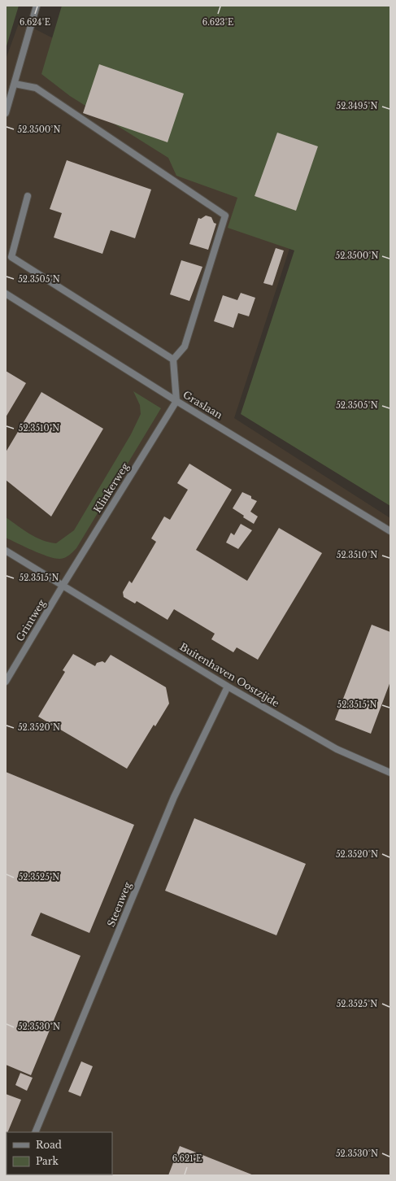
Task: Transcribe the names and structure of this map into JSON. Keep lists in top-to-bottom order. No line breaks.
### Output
{"streets":{"street":["Graslaan","Klinkerweg","Grintweg","Buitenhaven Oostzijde","Steenweg"]},"crossings":[["Graslaan","Klinkerweg"],["Klinkerweg","Grintweg"],["Klinkerweg","Buitenhaven Oostzijde"],["Grintweg","Buitenhaven Oostzijde"],["Buitenhaven Oostzijde","Steenweg"]],"legend":["Road","Park"],"coordinates":["6.624°E","6.623°E","52.3495°N","52.3500°N","52.3505°N","52.3510°N","52.3515°N","52.3520°N","52.3525°N","52.3530°N","6.621°E"]}
